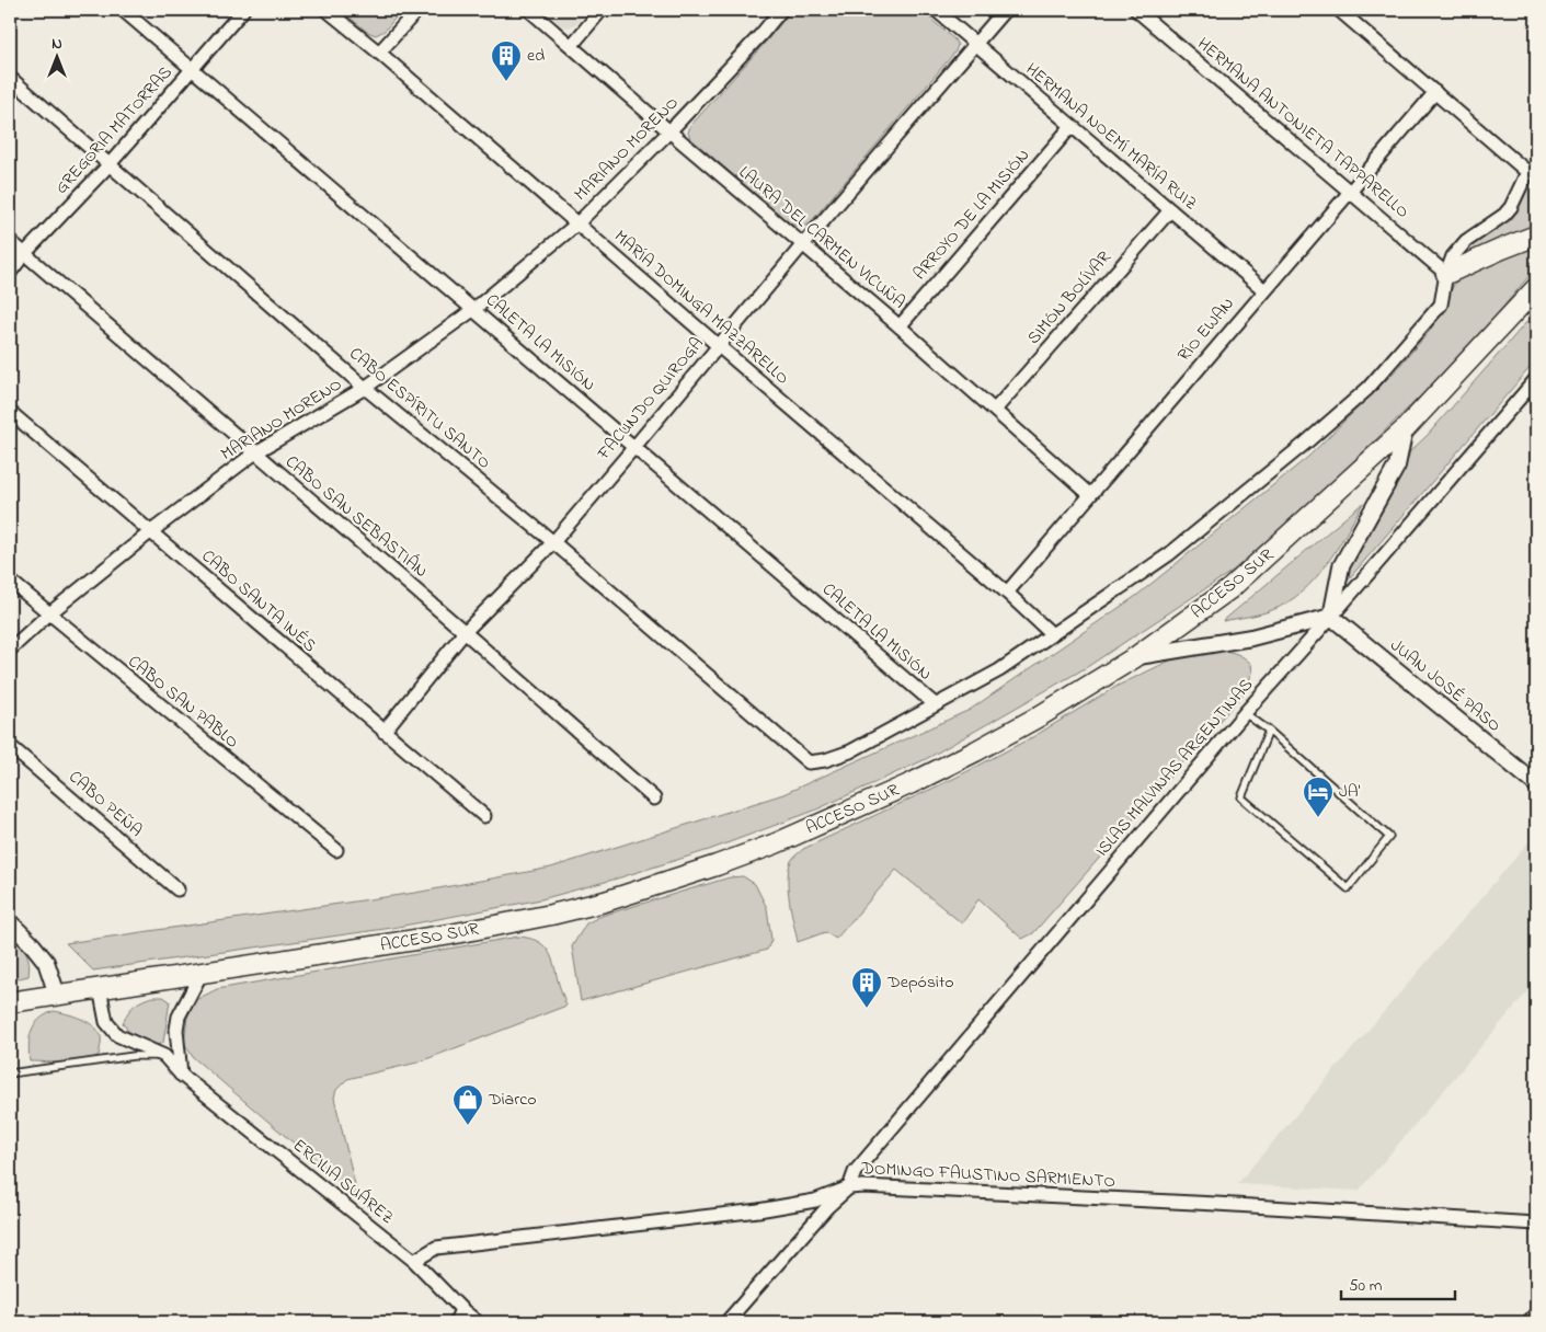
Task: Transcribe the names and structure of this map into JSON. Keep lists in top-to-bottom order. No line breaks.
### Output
{"streets":{"main road":["ACCESO SUR"],"street":["HERMANA ANTONIETA TAPPARELLO","GREGORIA MATORRAS","HERMANA NOEMÍ MARÍA RUIZ","MARIANO MORENO","ARROYO DE LA MISIÓN","LAURA DEL CARMEN VICUÑA","SIMÓN BOLÍVAR","MARÍA DOMINGA MAZZARELLO","RÍO EWAN","CALETA LA MISIÓN","FACUNDO QUIROGA","CABO ESPÍRITU SANTO","CABO SAN SEBASTIÁN","CABO SANTA INÉS","JUAN JOSÉ PASO","CABO SAN PABLO","ISLAS MALVINAS ARGENTINAS","CABO PEÑA","DOMINGO FAUSTINO SARMIENTO","ERCILIA SUÁREZ"]},"crossings":[["HERMANA ANTONIETA TAPPARELLO","RÍO EWAN"],["GREGORIA MATORRAS","CALETA LA MISIÓN"],["GREGORIA MATORRAS","CABO ESPÍRITU SANTO"],["GREGORIA MATORRAS","CABO SAN SEBASTIÁN"],["HERMANA NOEMÍ MARÍA RUIZ","ARROYO DE LA MISIÓN"],["HERMANA NOEMÍ MARÍA RUIZ","SIMÓN BOLÍVAR"],["HERMANA NOEMÍ MARÍA RUIZ","RÍO EWAN"],["HERMANA NOEMÍ MARÍA RUIZ","FACUNDO QUIROGA"],["MARIANO MORENO","LAURA DEL CARMEN VICUÑA"],["MARIANO MORENO","MARÍA DOMINGA MAZZARELLO"],["MARIANO MORENO","CALETA LA MISIÓN"],["MARIANO MORENO","CABO ESPÍRITU SANTO"],["MARIANO MORENO","CABO SAN SEBASTIÁN"],["MARIANO MORENO","CABO SANTA INÉS"],["MARIANO MORENO","CABO SAN PABLO"],["ARROYO DE LA MISIÓN","LAURA DEL CARMEN VICUÑA"],["LAURA DEL CARMEN VICUÑA","SIMÓN BOLÍVAR"],["LAURA DEL CARMEN VICUÑA","RÍO EWAN"],["LAURA DEL CARMEN VICUÑA","FACUNDO QUIROGA"],["MARÍA DOMINGA MAZZARELLO","RÍO EWAN"],["MARÍA DOMINGA MAZZARELLO","FACUNDO QUIROGA"],["CALETA LA MISIÓN","FACUNDO QUIROGA"],["CALETA LA MISIÓN","CABO ESPÍRITU SANTO"],["FACUNDO QUIROGA","CABO ESPÍRITU SANTO"],["FACUNDO QUIROGA","CABO SAN SEBASTIÁN"],["FACUNDO QUIROGA","CABO SANTA INÉS"],["ACCESO SUR","ERCILIA SUÁREZ"],["JUAN JOSÉ PASO","ISLAS MALVINAS ARGENTINAS"],["ISLAS MALVINAS ARGENTINAS","DOMINGO FAUSTINO SARMIENTO"],["DOMINGO FAUSTINO SARMIENTO","ERCILIA SUÁREZ"]],"places":{"building":["ed","Depósito"],"hotel":["JA'"],"shop":["Diarco"]},"scale_bar":"50 m","north":"top"}
